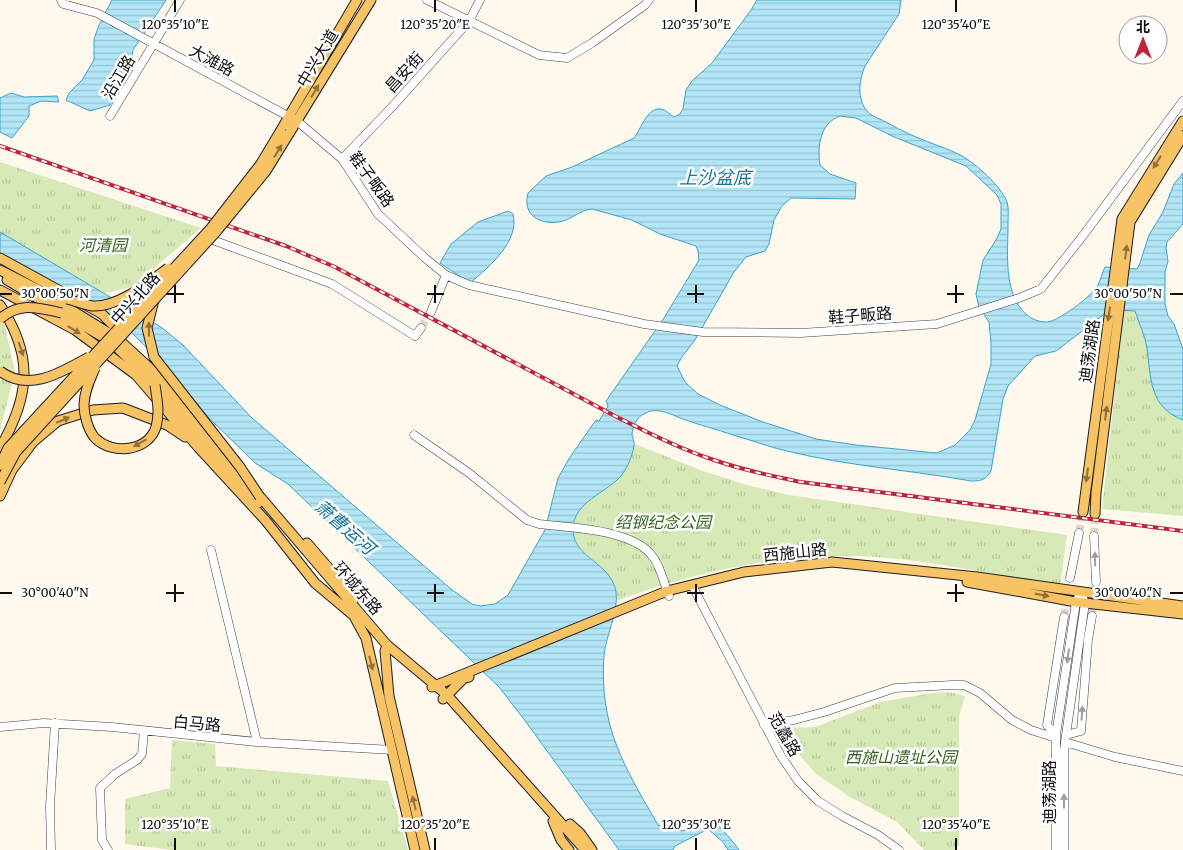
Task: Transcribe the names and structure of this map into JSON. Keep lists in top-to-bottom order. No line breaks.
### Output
{"streets":{"main road":["中兴大道","中兴北路","迪荡湖路","西施山路","环城东路"],"street":["大滩路","昌安街","沿江路","鞋子畈路","白马路","范蠡路"]},"crossings":[["中兴大道","大滩路"],["中兴大道","鞋子畈路"],["中兴大道","中兴北路"],["大滩路","沿江路"],["大滩路","鞋子畈路"],["昌安街","鞋子畈路"],["迪荡湖路","西施山路"],["西施山路","环城东路"],["西施山路","范蠡路"]],"water":["上沙盆底","萧曹运河"],"parks":["河清园","绍钢纪念公园","西施山遗址公园"],"north":"top","coordinates":["120°35'10\"E","120°35'20\"E","120°35'30\"E","120°35'40\"E","30°00'50\"N","30°00'40\"N"]}
